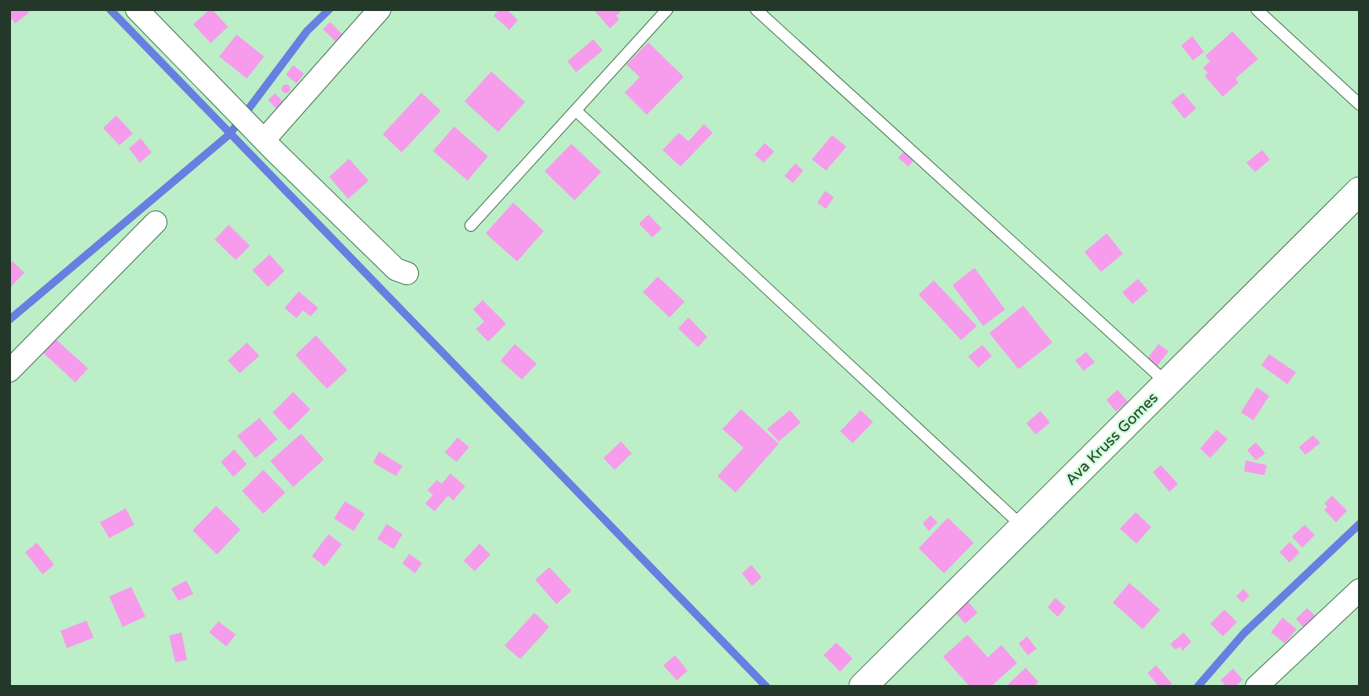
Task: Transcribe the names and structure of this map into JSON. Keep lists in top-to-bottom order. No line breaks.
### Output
{"streets":{"street":["Ava Kruss Gomes"]}}
